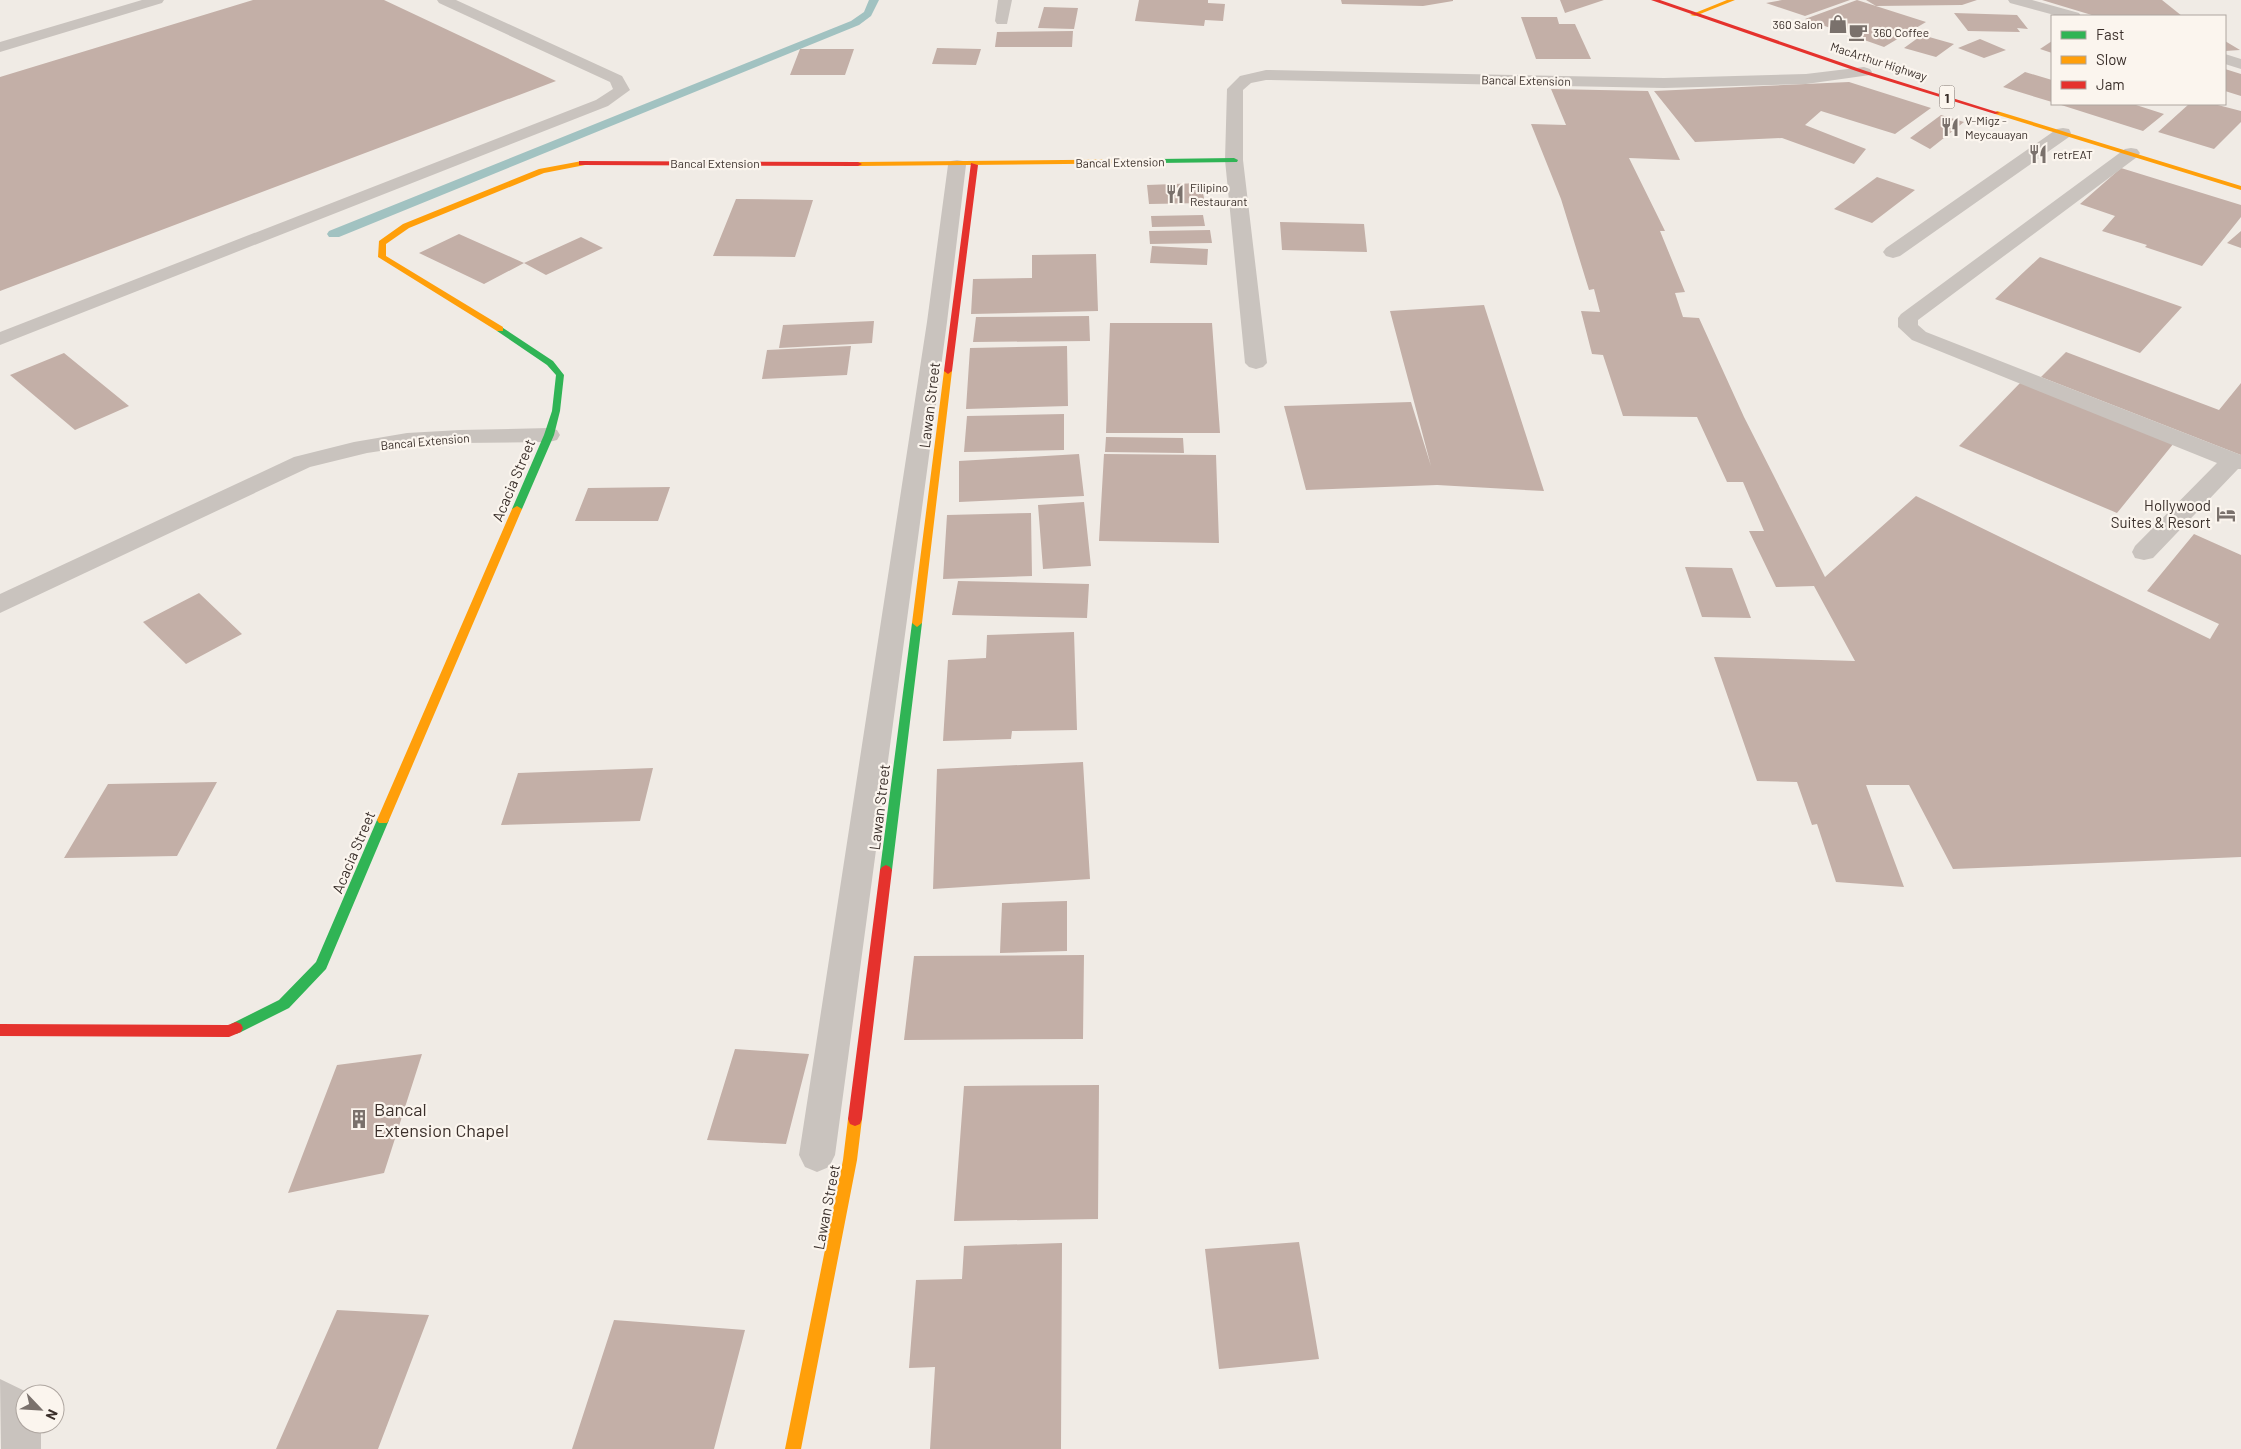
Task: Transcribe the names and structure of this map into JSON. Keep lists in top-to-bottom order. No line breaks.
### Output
{"streets":{"main road":["MacArthur Highway","Bancal Extension","1","Lawan Street","Acacia Street"]},"crossings":[["MacArthur Highway","Bancal Extension"],["Bancal Extension","Lawan Street"],["Bancal Extension","Acacia Street"]],"places":{"shop":["360 Salon"],"cafe":["360 Coffee"],"restaurant":["V-Migz - Meycauayan","retrEAT","Filipino Restaurant"],"hotel":["Hollywood Suites & Resort"],"building":["Bancal Extension Chapel"]},"legend":["Fast","Slow","Jam"],"north":"bottom right"}
